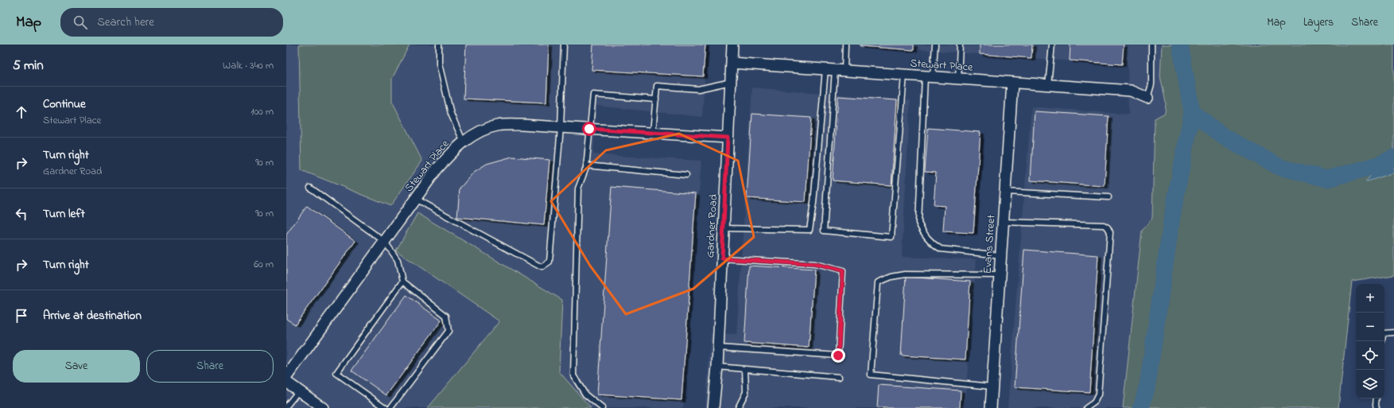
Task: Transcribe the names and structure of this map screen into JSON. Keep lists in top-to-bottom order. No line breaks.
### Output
{"streets":{"street":["Stewart Place","Gardner Road","Evans Street"]},"crossings":[["Stewart Place","Gardner Road"],["Stewart Place","Evans Street"]],"page":{"header":"Map","search":"Search here","nav":["Map","Layers","Share"],"heading":["5 min","Walk · 340 m"],"list":[["Continue","Stewart Place","100 m"],["Turn right","Gardner Road","90 m"],["Turn left","90 m"],["Turn right","60 m"],"Arrive at destination"],"map_buttons":["+","−"],"buttons":["Save","Share"]}}
